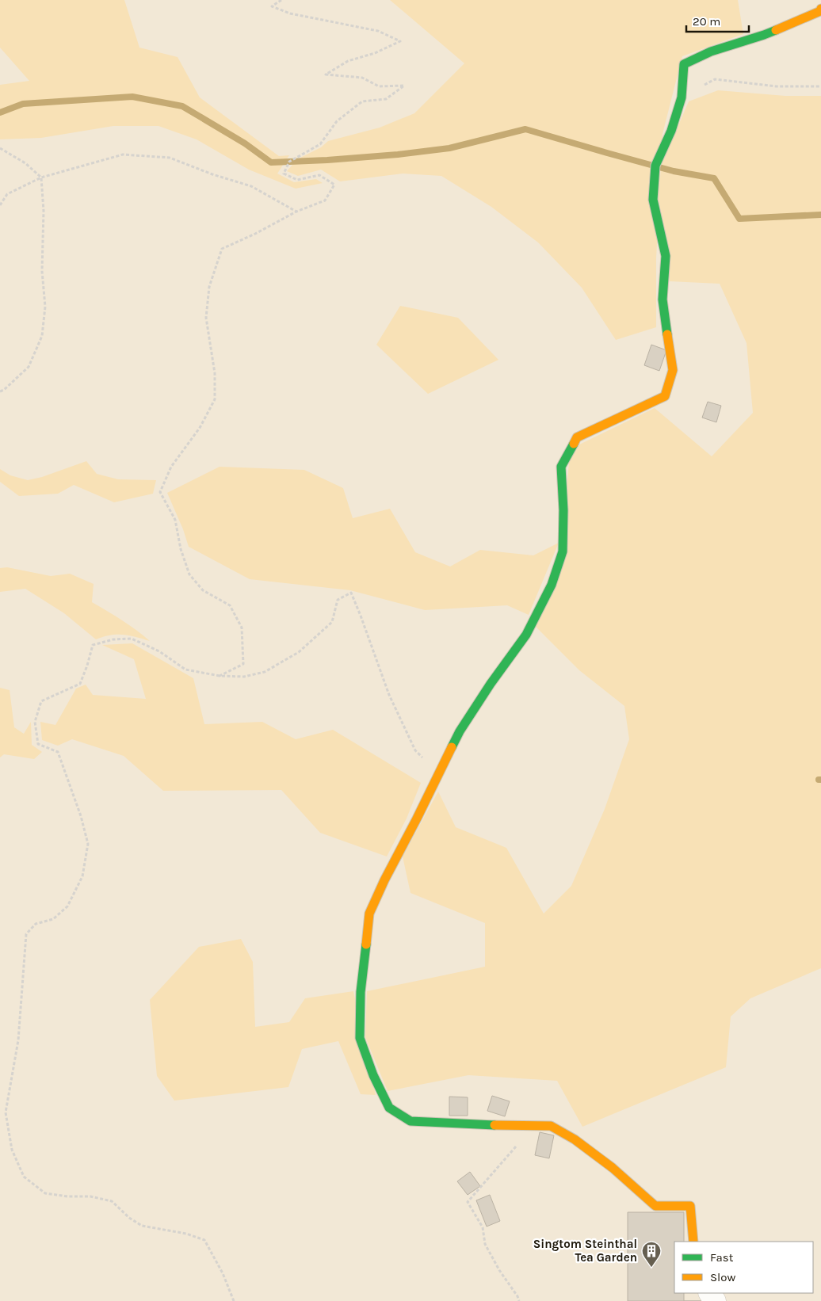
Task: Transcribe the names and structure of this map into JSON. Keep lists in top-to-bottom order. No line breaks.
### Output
{"places":{"building":["Singtom Steinthal Tea Garden"]},"legend":["Fast","Slow"],"scale_bar":"20 m"}
